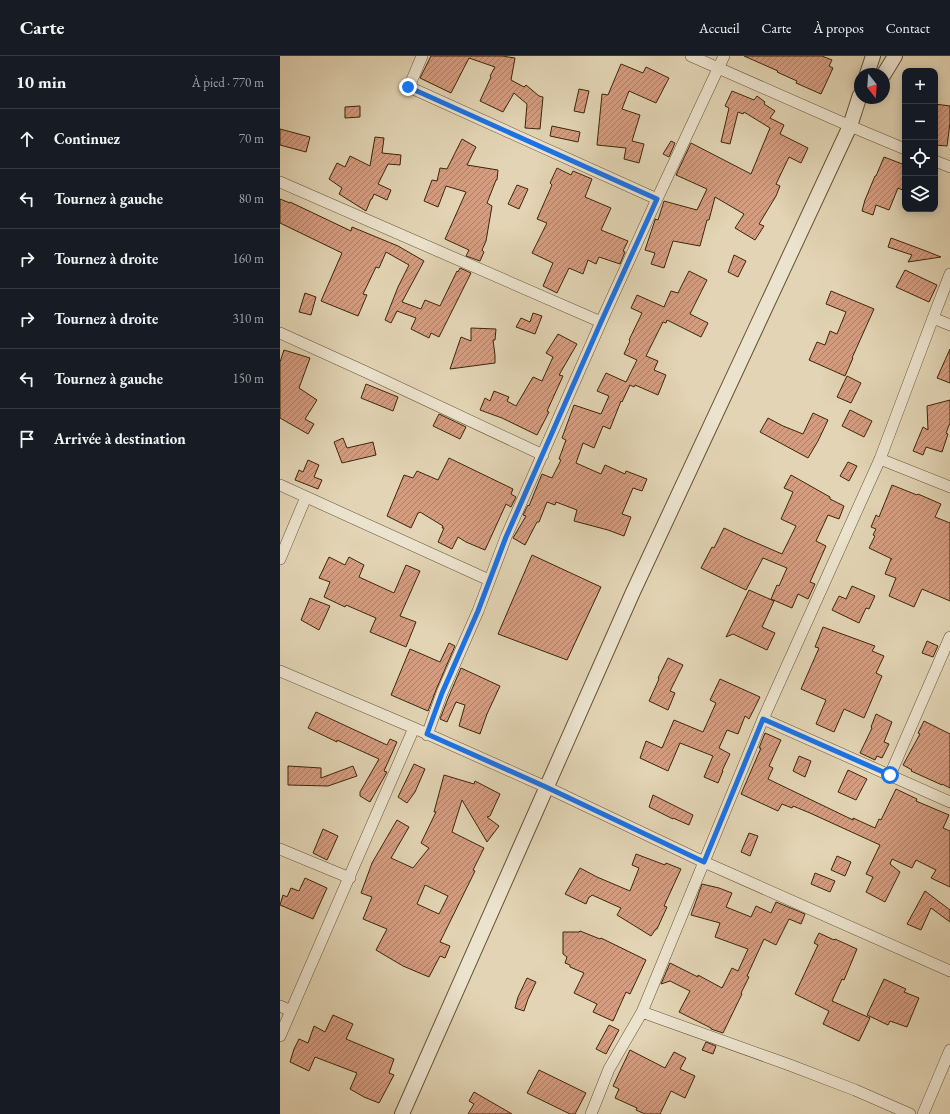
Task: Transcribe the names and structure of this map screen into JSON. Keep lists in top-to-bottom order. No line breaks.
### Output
{"north":"bottom","page":{"header":"Carte","nav":["Accueil","Carte","À propos","Contact"],"heading":["10 min","À pied · 770 m"],"map_buttons":["+","−"],"list":[["Continuez","70 m"],["Tournez à gauche","80 m"],["Tournez à droite","160 m"],["Tournez à droite","310 m"],["Tournez à gauche","150 m"],"Arrivée à destination"]}}
